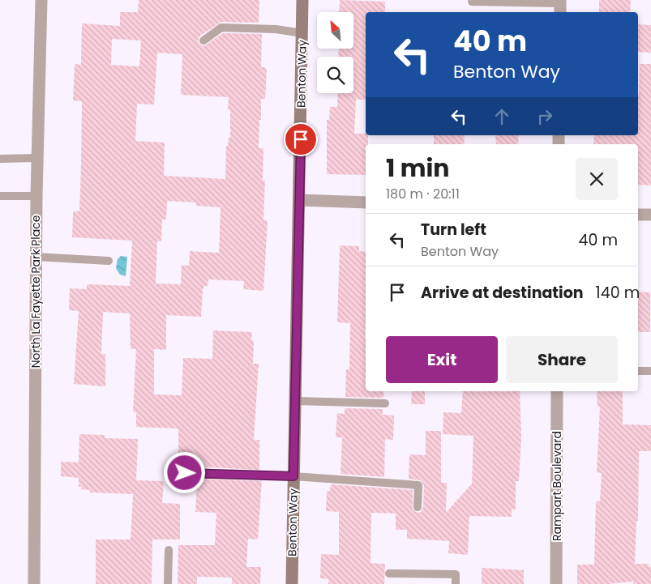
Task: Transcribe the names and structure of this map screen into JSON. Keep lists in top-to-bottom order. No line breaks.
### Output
{"streets":{"street":["Benton Way","North La Fayette Park Place","Rampart Boulevard"]},"north":"top left","page":{"turn":["40 m","Benton Way"],"heading":["1 min","180 m · 20:11"],"list":[{"name":"Turn left","note":"Benton Way","value":"40 m"},{"name":"Arrive at destination","value":"140 m"}],"buttons":["Exit","Share"]}}
